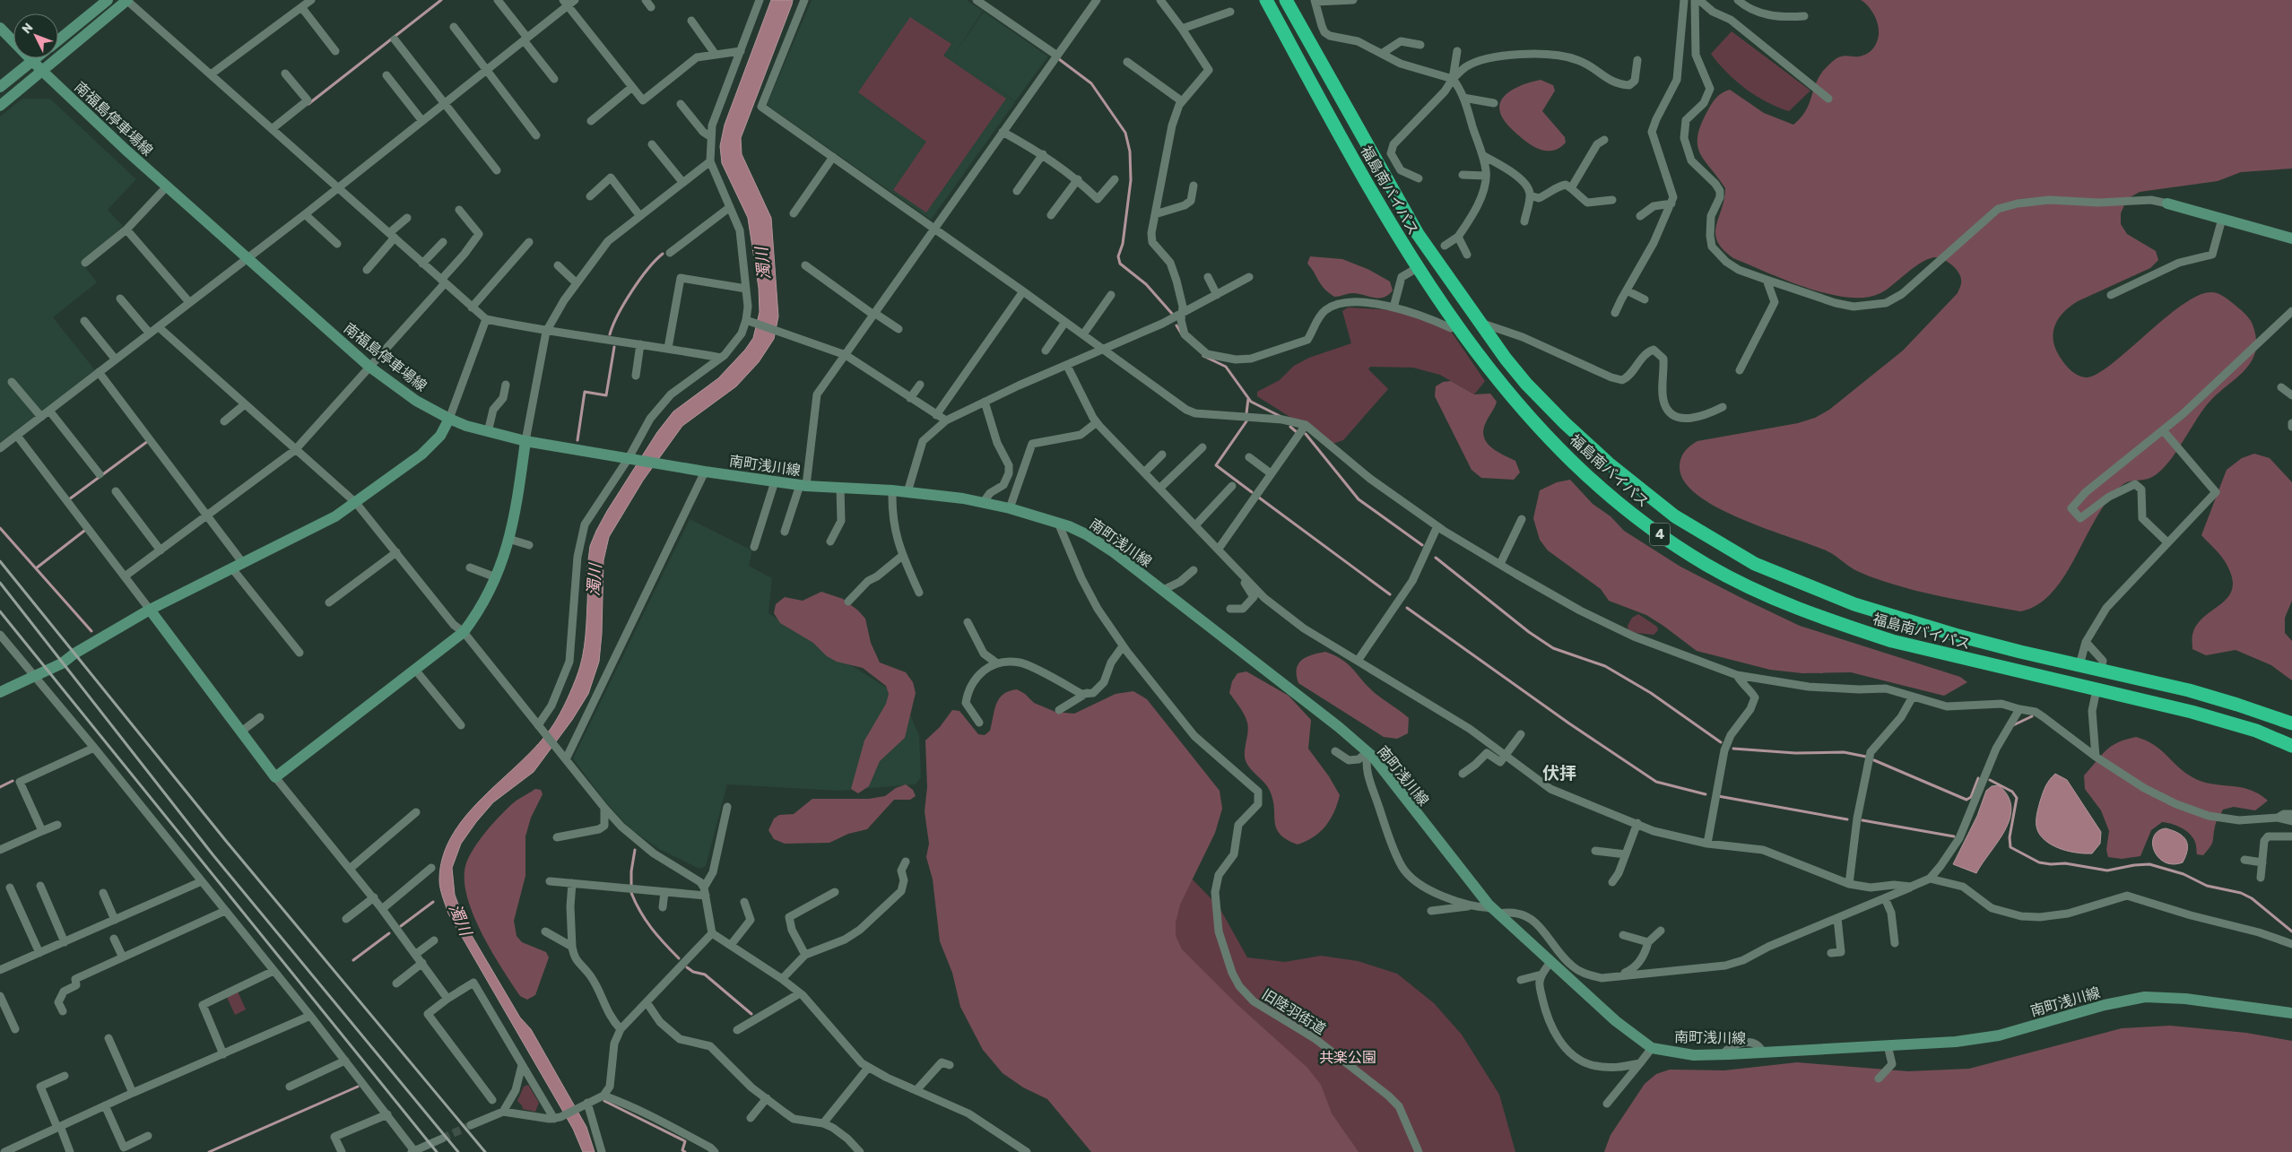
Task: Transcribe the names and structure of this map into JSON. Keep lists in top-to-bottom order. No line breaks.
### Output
{"streets":{"highway":["福島南バイパス","4"],"street":["南福島停車場線","南町浅川線","旧陸羽街道"]},"crossings":[["南福島停車場線","南町浅川線"],["南町浅川線","旧陸羽街道"]],"districts":["伏拝"],"water":["濁川"],"parks":["共楽公園"],"north":"top left"}
